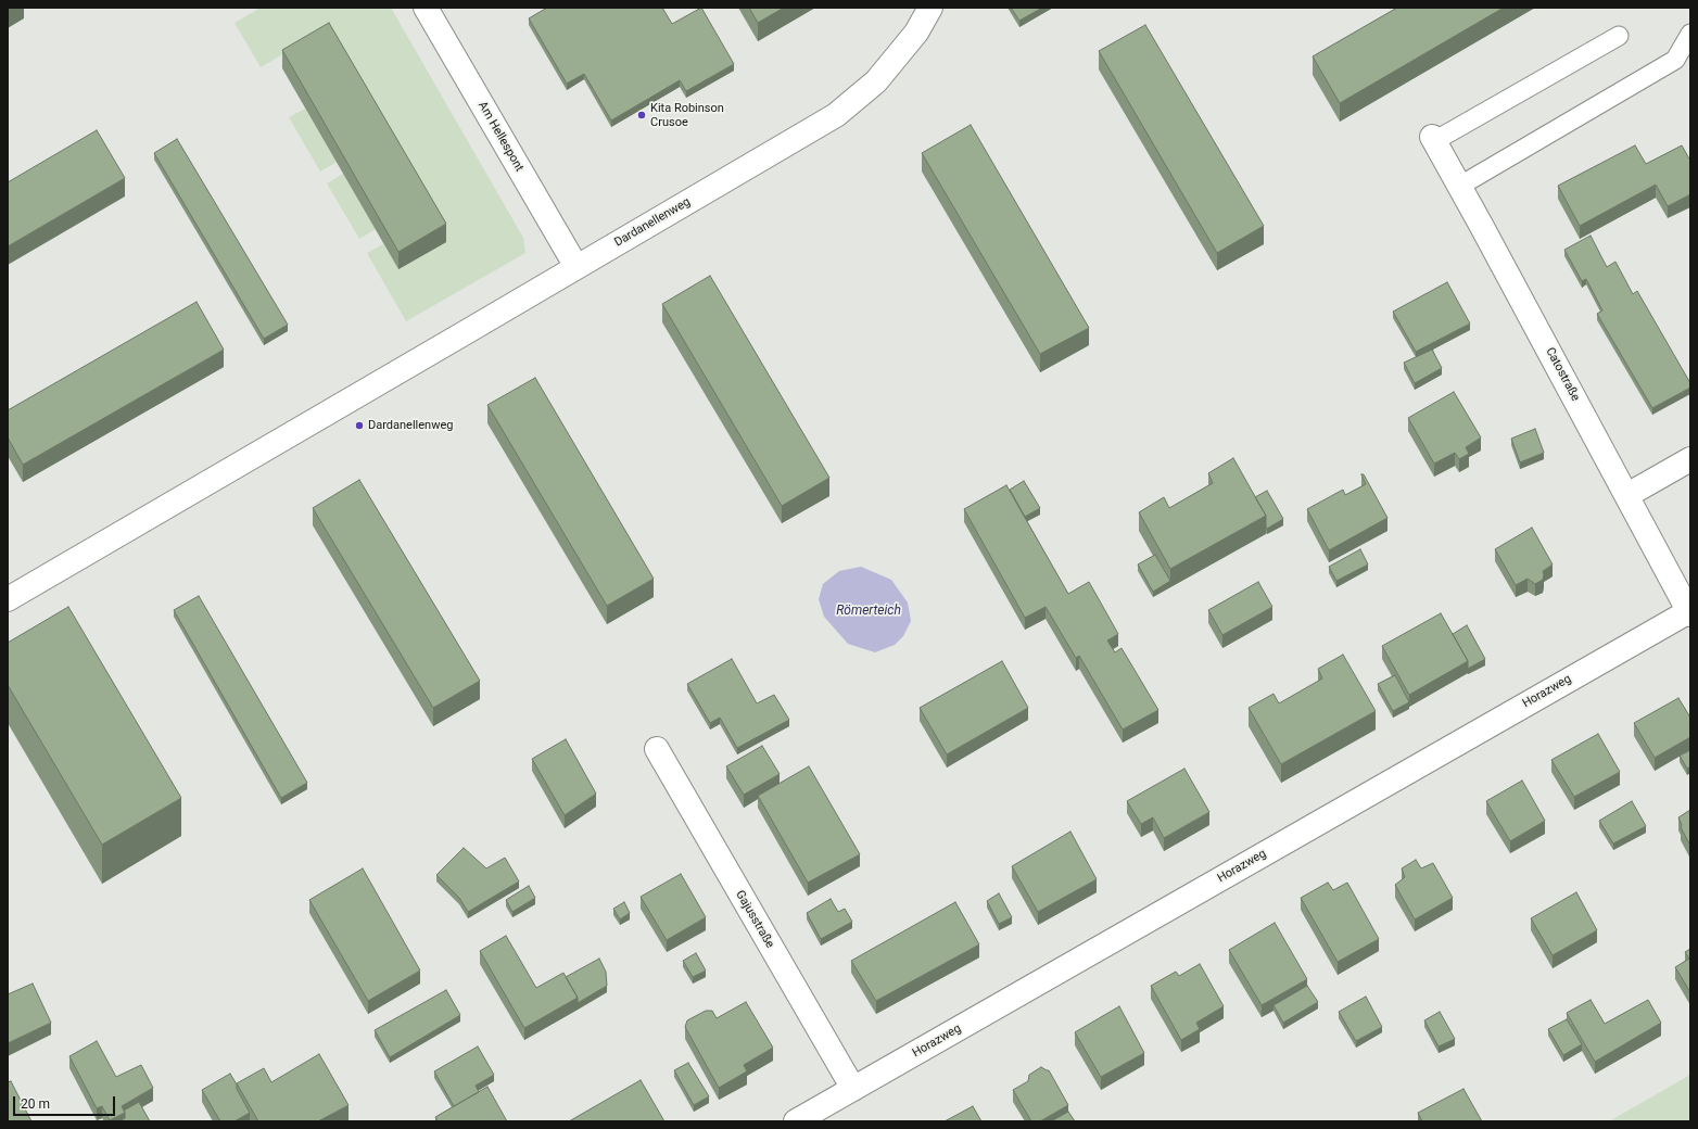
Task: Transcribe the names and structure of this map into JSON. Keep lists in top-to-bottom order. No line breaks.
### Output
{"streets":{"street":["Am Hellespont","Dardanellenweg","Catostraße","Horazweg","Gajusstraße"]},"crossings":[["Am Hellespont","Dardanellenweg"],["Catostraße","Horazweg"],["Horazweg","Gajusstraße"]],"water":["Römerteich"],"places":["Kita Robinson Crusoe","Dardanellenweg"],"scale_bar":"20 m"}
